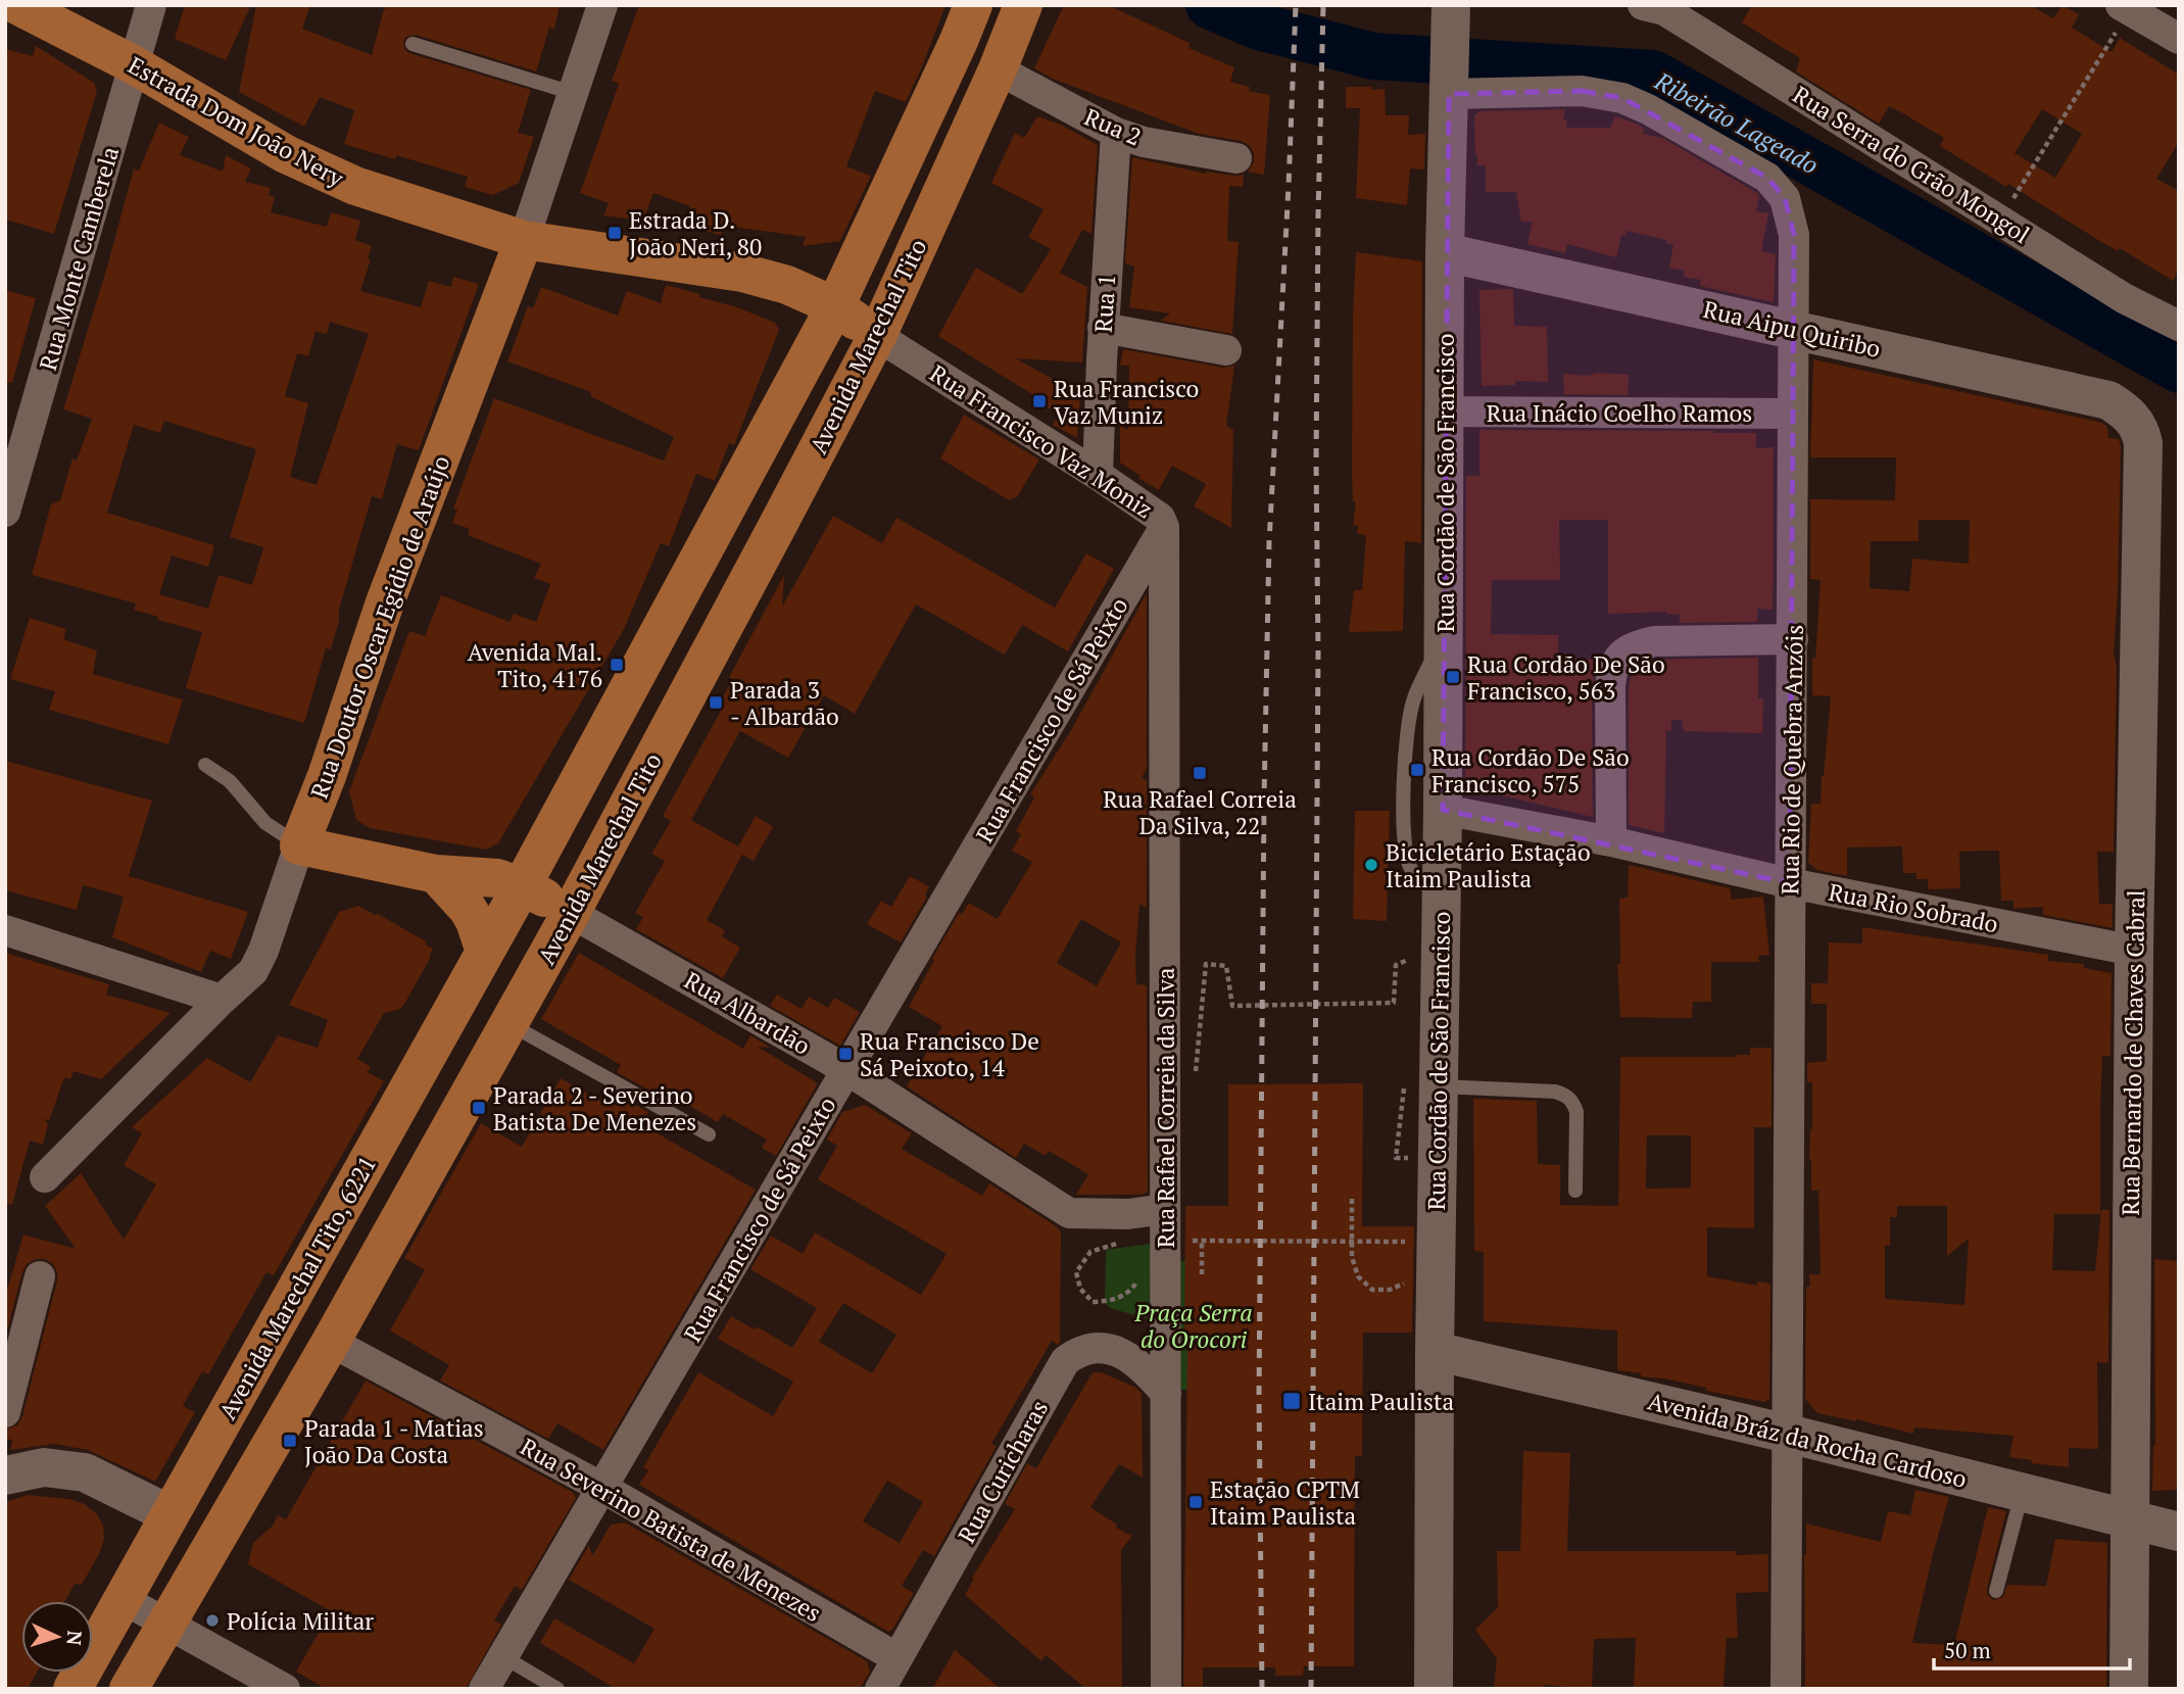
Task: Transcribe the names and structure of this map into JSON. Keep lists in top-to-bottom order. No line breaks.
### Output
{"streets":{"main road":["Estrada Dom João Nery","Avenida Marechal Tito","Rua Doutor Oscar Egidio de Araújo","Rua Albardão","Avenida Marechal Tito, 6221"],"street":["Rua 2","Rua Serra do Grão Mongol","Rua Monte Camberela","Rua 1","Rua Aipu Quiribo","Rua Inácio Coelho Ramos","Rua Francisco Vaz Moniz","Rua Cordão de São Francisco","Rua Francisco de Sá Peixto","Rua Rio de Quebra Anzóis","Rua Rio Sobrado","Rua Bernardo de Chaves Cabral","Rua Rafael Correia da Silva","Avenida Bráz da Rocha Cardoso","Rua Curicharas","Rua Severino Batista de Menezes"]},"crossings":[["Estrada Dom João Nery","Rua Monte Camberela"],["Estrada Dom João Nery","Avenida Marechal Tito"],["Estrada Dom João Nery","Rua Francisco Vaz Moniz"],["Estrada Dom João Nery","Rua Doutor Oscar Egidio de Araújo"],["Rua 2","Rua 1"],["Rua 2","Avenida Marechal Tito"],["Rua 1","Rua Francisco Vaz Moniz"],["Rua Aipu Quiribo","Rua Cordão de São Francisco"],["Rua Aipu Quiribo","Rua Rio de Quebra Anzóis"],["Rua Aipu Quiribo","Rua Bernardo de Chaves Cabral"],["Avenida Marechal Tito","Rua Francisco Vaz Moniz"],["Avenida Marechal Tito","Rua Albardão"],["Avenida Marechal Tito","Avenida Marechal Tito, 6221"],["Avenida Marechal Tito","Rua Severino Batista de Menezes"],["Rua Inácio Coelho Ramos","Rua Cordão de São Francisco"],["Rua Inácio Coelho Ramos","Rua Rio de Quebra Anzóis"],["Rua Francisco Vaz Moniz","Rua Francisco de Sá Peixto"],["Rua Francisco Vaz Moniz","Rua Rafael Correia da Silva"],["Rua Cordão de São Francisco","Rua Rio de Quebra Anzóis"],["Rua Cordão de São Francisco","Rua Rio Sobrado"],["Rua Cordão de São Francisco","Avenida Bráz da Rocha Cardoso"],["Rua Doutor Oscar Egidio de Araújo","Rua Albardão"],["Rua Francisco de Sá Peixto","Rua Albardão"],["Rua Francisco de Sá Peixto","Rua Rafael Correia da Silva"],["Rua Francisco de Sá Peixto","Rua Severino Batista de Menezes"],["Rua Rio de Quebra Anzóis","Rua Rio Sobrado"],["Rua Rio de Quebra Anzóis","Avenida Bráz da Rocha Cardoso"],["Rua Rio Sobrado","Rua Bernardo de Chaves Cabral"],["Rua Albardão","Rua Rafael Correia da Silva"],["Rua Albardão","Avenida Marechal Tito, 6221"],["Rua Bernardo de Chaves Cabral","Avenida Bráz da Rocha Cardoso"],["Rua Rafael Correia da Silva","Rua Curicharas"],["Rua Curicharas","Rua Severino Batista de Menezes"]],"water":["Ribeirão Lageado"],"parks":["Praça Serra do Orocori"],"places":{"transit":["Estrada D. João Neri, 80","Rua Francisco Vaz Muniz","Avenida Mal. Tito, 4176","Rua Cordão De São Francisco, 563","Parada 3 - Albardão","Rua Cordão De São Francisco, 575","Rua Rafael Correia Da Silva, 22","Rua Francisco De Sá Peixoto, 14","Parada 2 - Severino Batista De Menezes","Itaim Paulista","Parada 1 - Matias João Da Costa","Estação CPTM Itaim Paulista"],"other":["Bicicletário Estação Itaim Paulista","Polícia Militar"]},"scale_bar":"50 m","north":"right"}
